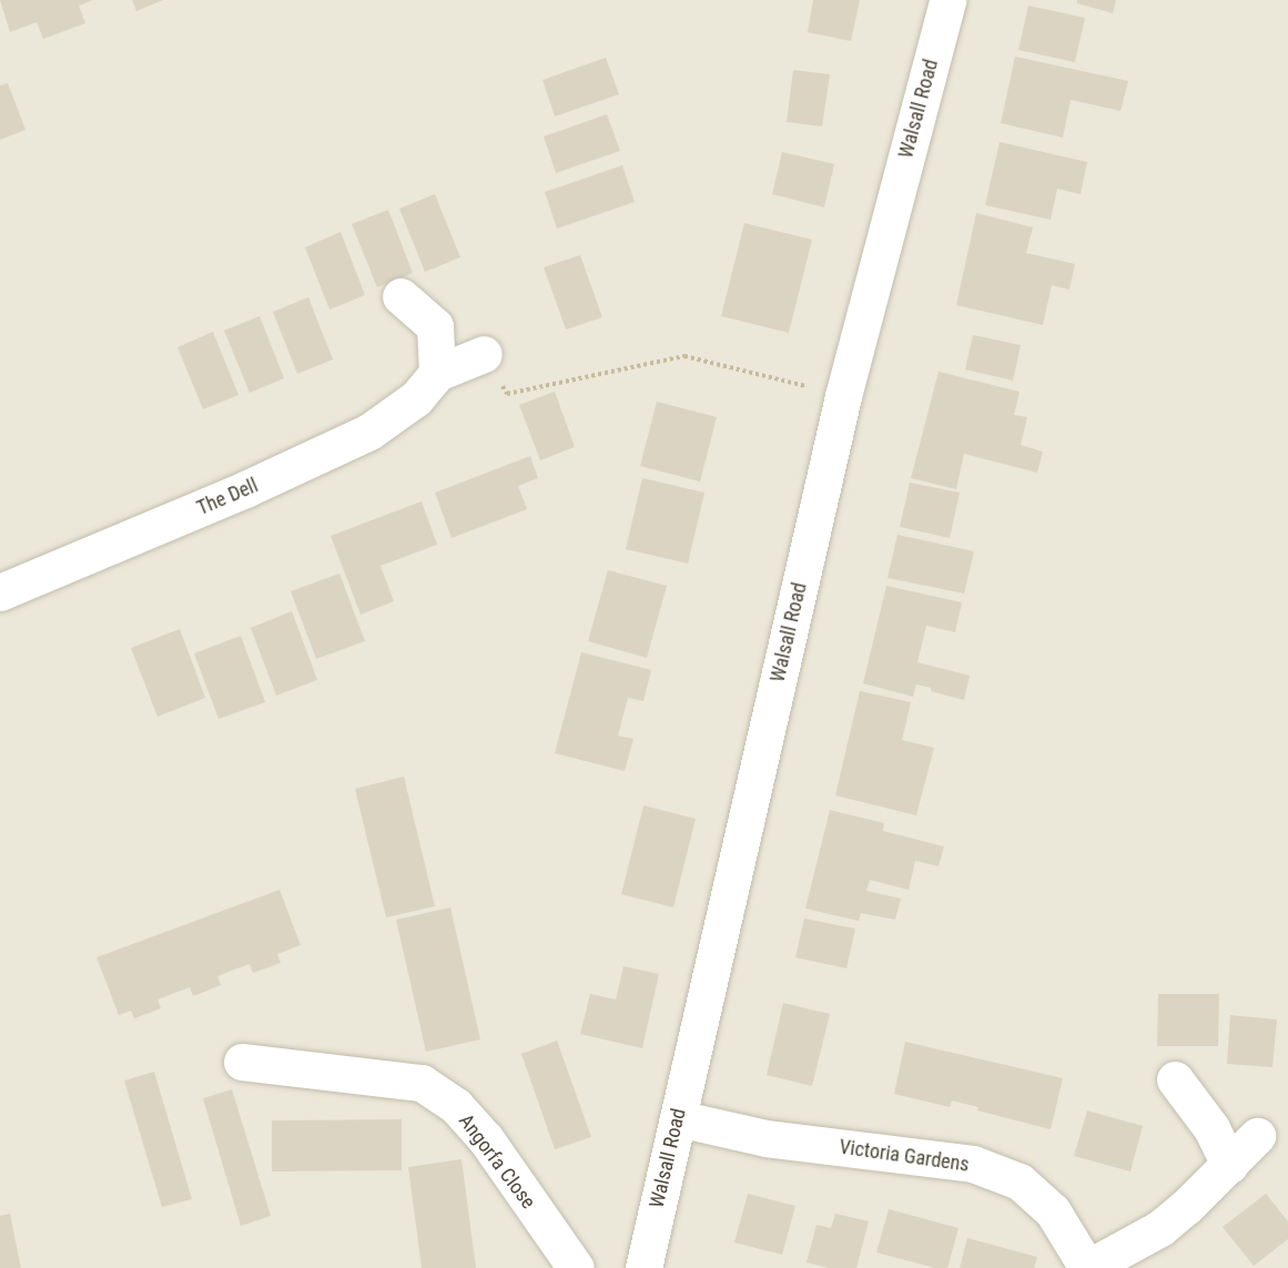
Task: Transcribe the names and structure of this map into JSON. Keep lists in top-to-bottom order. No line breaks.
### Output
{"streets":{"street":["Walsall Road","The Dell","Victoria Gardens","Angorfa Close"]},"crossings":[["Walsall Road","Victoria Gardens"]]}
